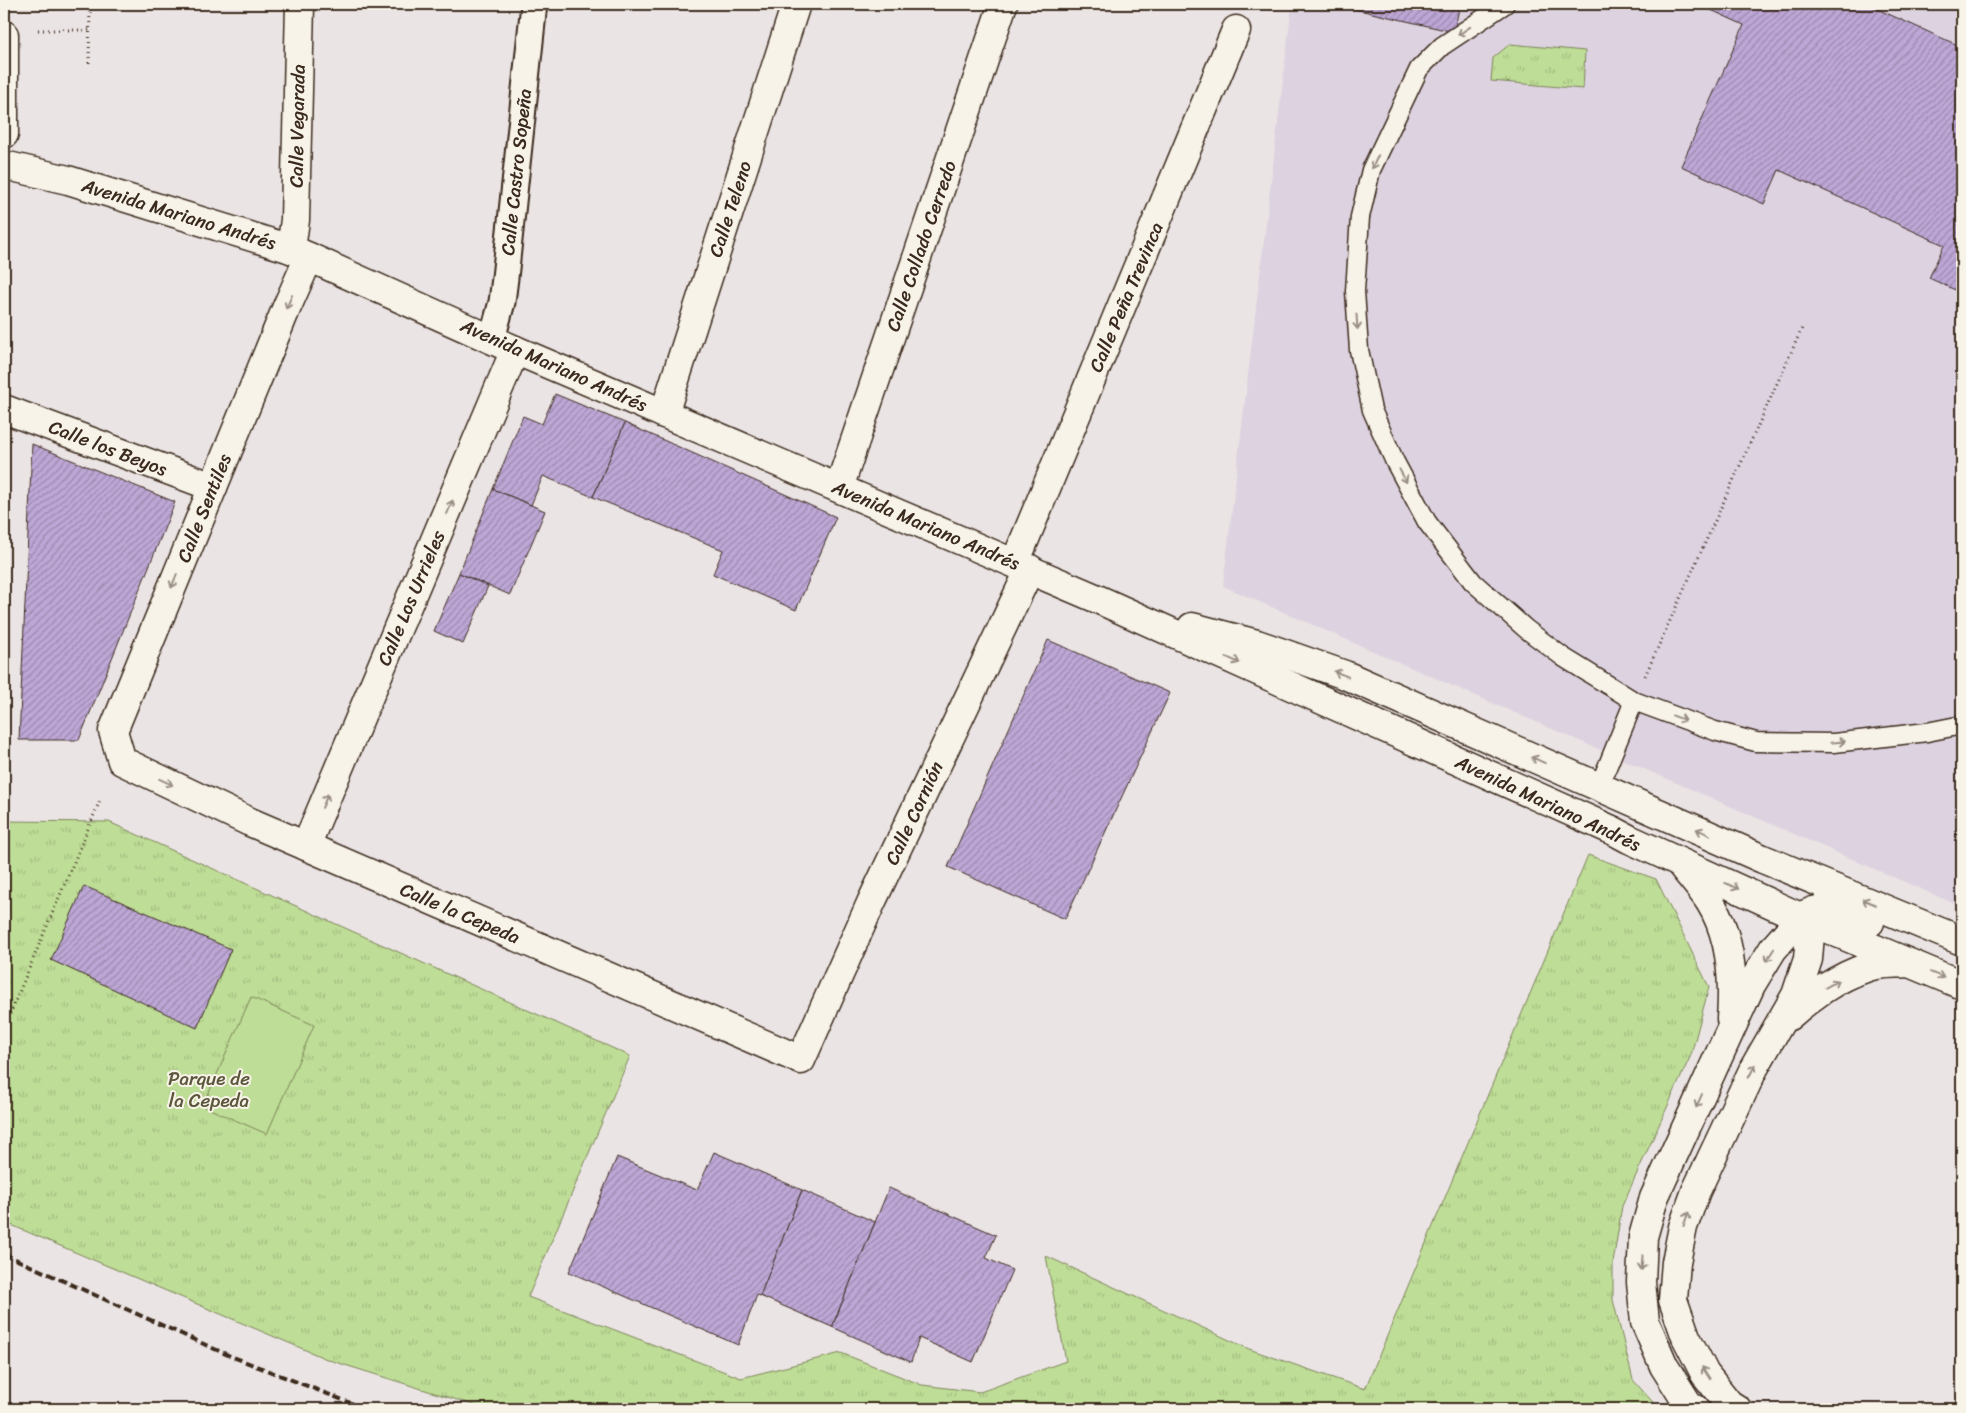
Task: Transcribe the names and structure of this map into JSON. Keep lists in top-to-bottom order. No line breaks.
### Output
{"streets":{"main road":["Calle Vegarada","Calle Teleno","Avenida Mariano Andrés","Calle Collado Cerredo","Calle Peña Trevinca","Calle los Beyos","Calle Sentiles","Calle Los Urrieles","Calle Cornión","Calle la Cepeda"],"street":["Calle Castro Sopeña"]},"crossings":[["Calle Vegarada","Avenida Mariano Andrés"],["Calle Vegarada","Calle Sentiles"],["Calle Castro Sopeña","Avenida Mariano Andrés"],["Calle Castro Sopeña","Calle Los Urrieles"],["Calle Teleno","Avenida Mariano Andrés"],["Avenida Mariano Andrés","Calle Collado Cerredo"],["Avenida Mariano Andrés","Calle Peña Trevinca"],["Avenida Mariano Andrés","Calle Sentiles"],["Avenida Mariano Andrés","Calle Los Urrieles"],["Avenida Mariano Andrés","Calle Cornión"],["Calle Peña Trevinca","Calle Cornión"],["Calle los Beyos","Calle Sentiles"],["Calle Sentiles","Calle la Cepeda"],["Calle Los Urrieles","Calle la Cepeda"],["Calle Cornión","Calle la Cepeda"]],"one_way":["Calle Sentiles","Calle Los Urrieles"],"parks":["Parque de la Cepeda"]}
